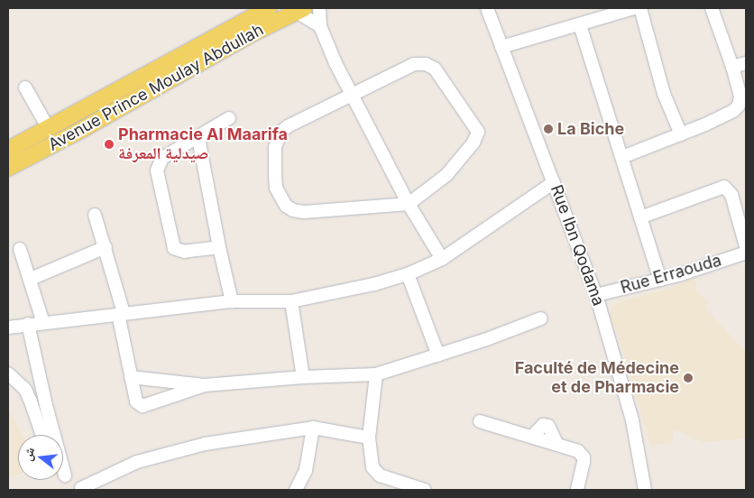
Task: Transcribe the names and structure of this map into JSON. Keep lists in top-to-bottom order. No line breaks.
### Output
{"streets":{"main road":["Avenue Prince Moulay Abdullah"],"street":["Rue Ibn Qodama","Rue Erraouda"]},"crossings":[["Rue Ibn Qodama","Rue Erraouda"]],"places":["La Biche","Pharmacie Al Maarifa صيدلية المعرفة","Faculté de Médecine et de Pharmacie"],"north":"left"}
